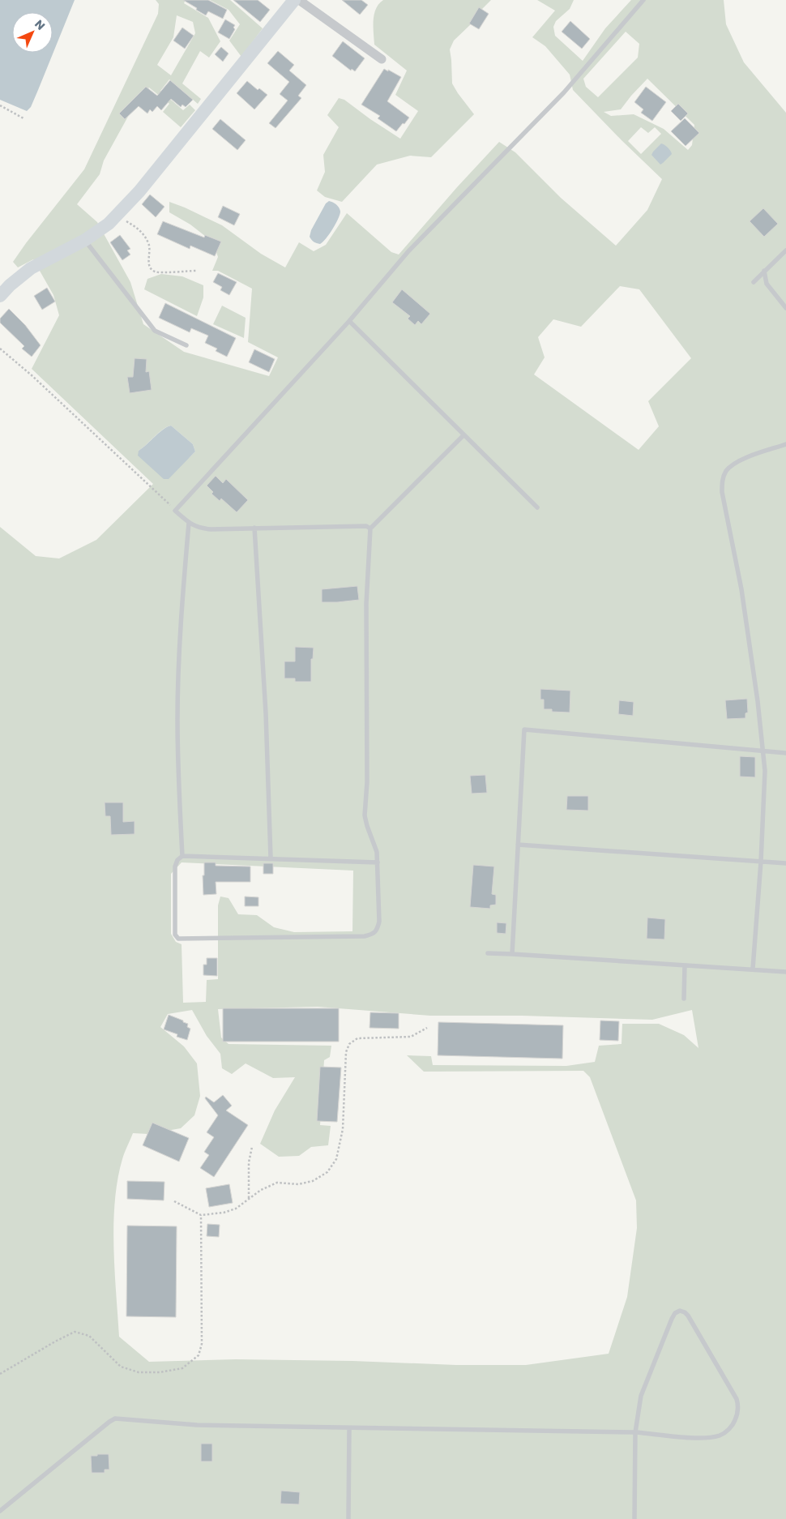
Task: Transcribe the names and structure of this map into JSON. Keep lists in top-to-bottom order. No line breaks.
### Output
{"north":"top right"}
